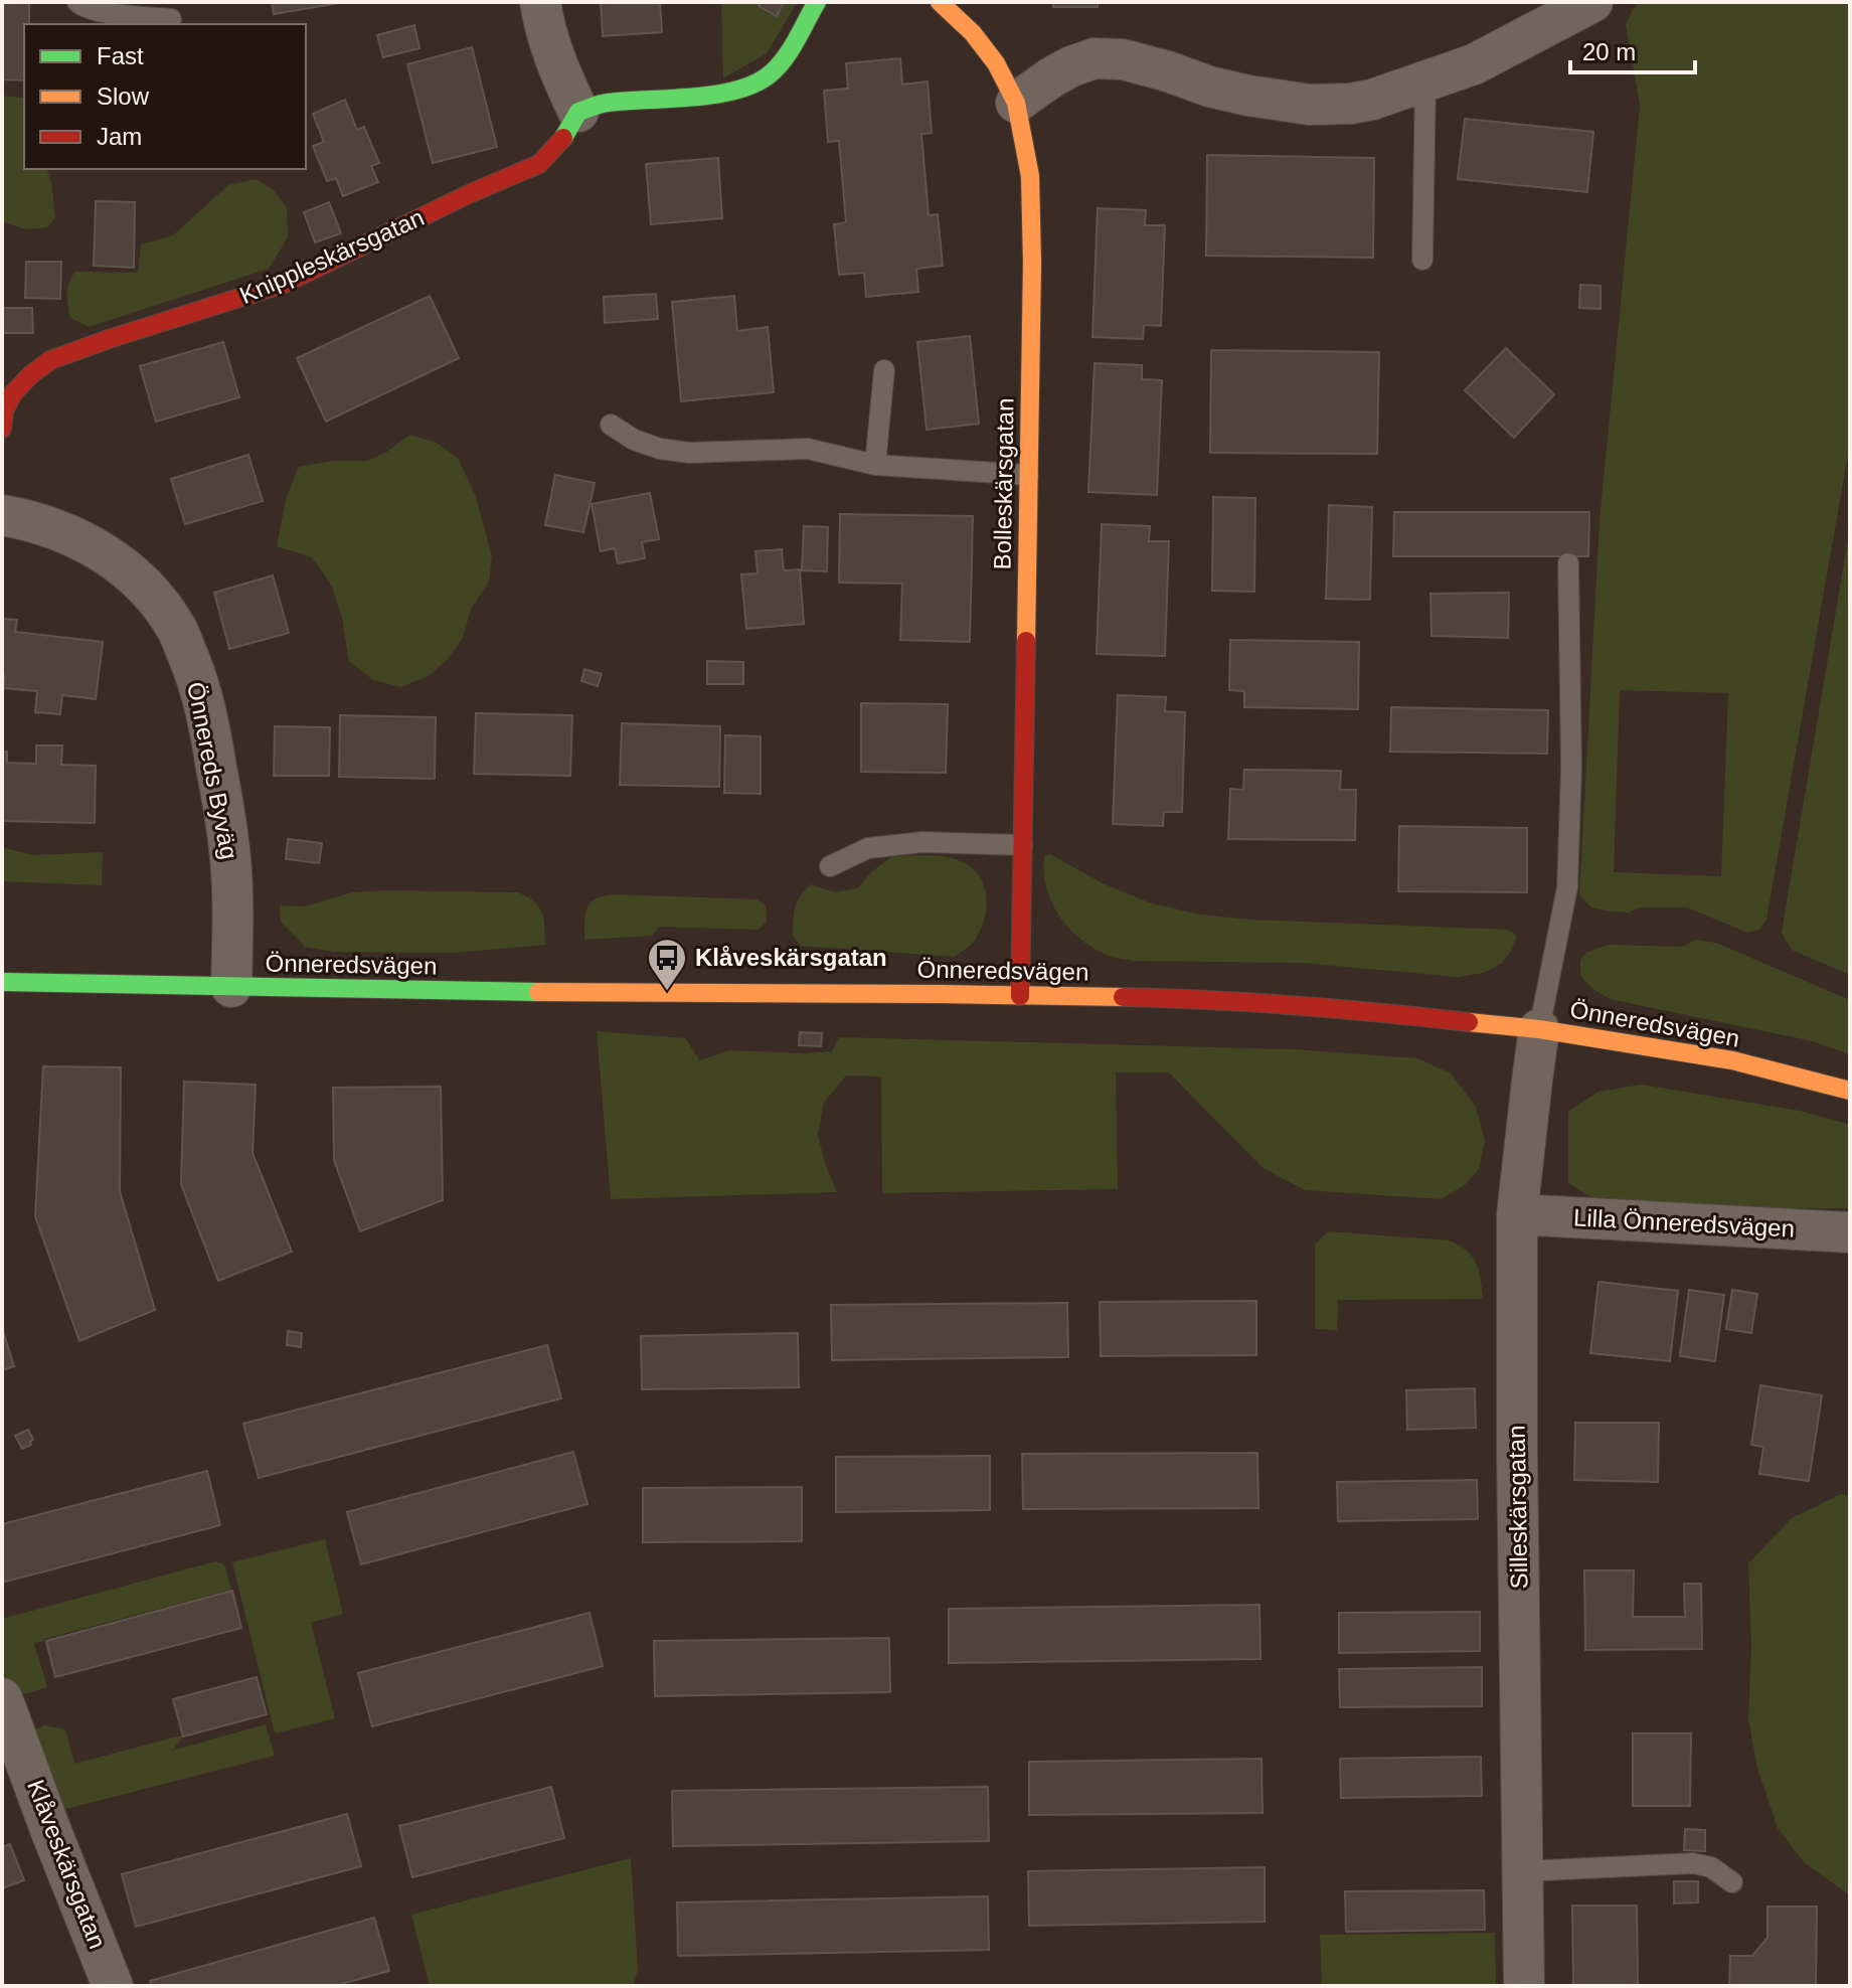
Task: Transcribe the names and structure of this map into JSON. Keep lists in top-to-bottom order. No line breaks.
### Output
{"streets":{"street":["Knippleskärsgatan","Bolleskärsgatan","Önnereds Byväg","Önneredsvägen","Lilla Önneredsvägen","Silleskärsgatan","Klåveskärsgatan"]},"crossings":[["Bolleskärsgatan","Önneredsvägen"],["Önnereds Byväg","Önneredsvägen"],["Önneredsvägen","Silleskärsgatan"],["Lilla Önneredsvägen","Silleskärsgatan"]],"places":{"bus stop":["Klåveskärsgatan"]},"legend":["Fast","Slow","Jam"],"scale_bar":"20 m"}
